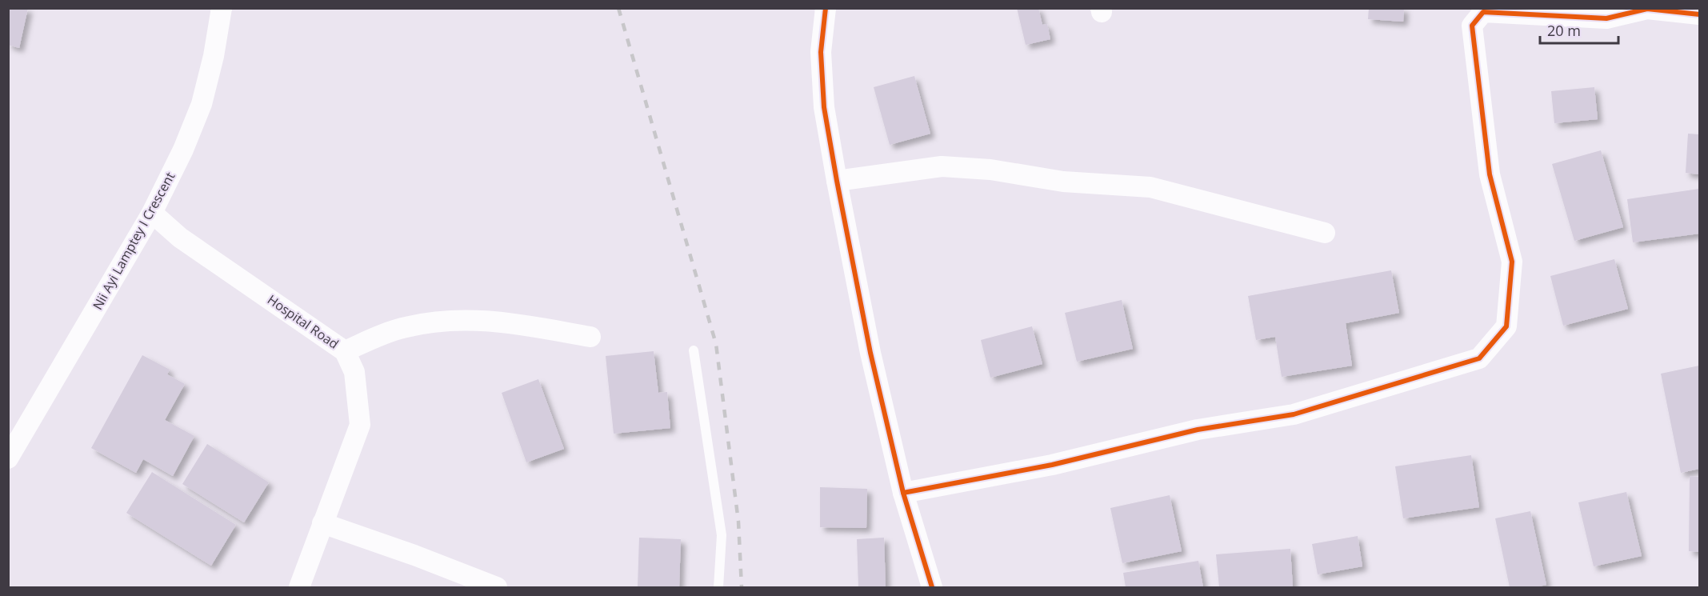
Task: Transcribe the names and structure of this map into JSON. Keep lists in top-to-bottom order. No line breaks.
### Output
{"streets":{"street":["Nii Ayi Lamptey I Crescent","Hospital Road"]},"crossings":[["Nii Ayi Lamptey I Crescent","Hospital Road"]],"scale_bar":"20 m"}
